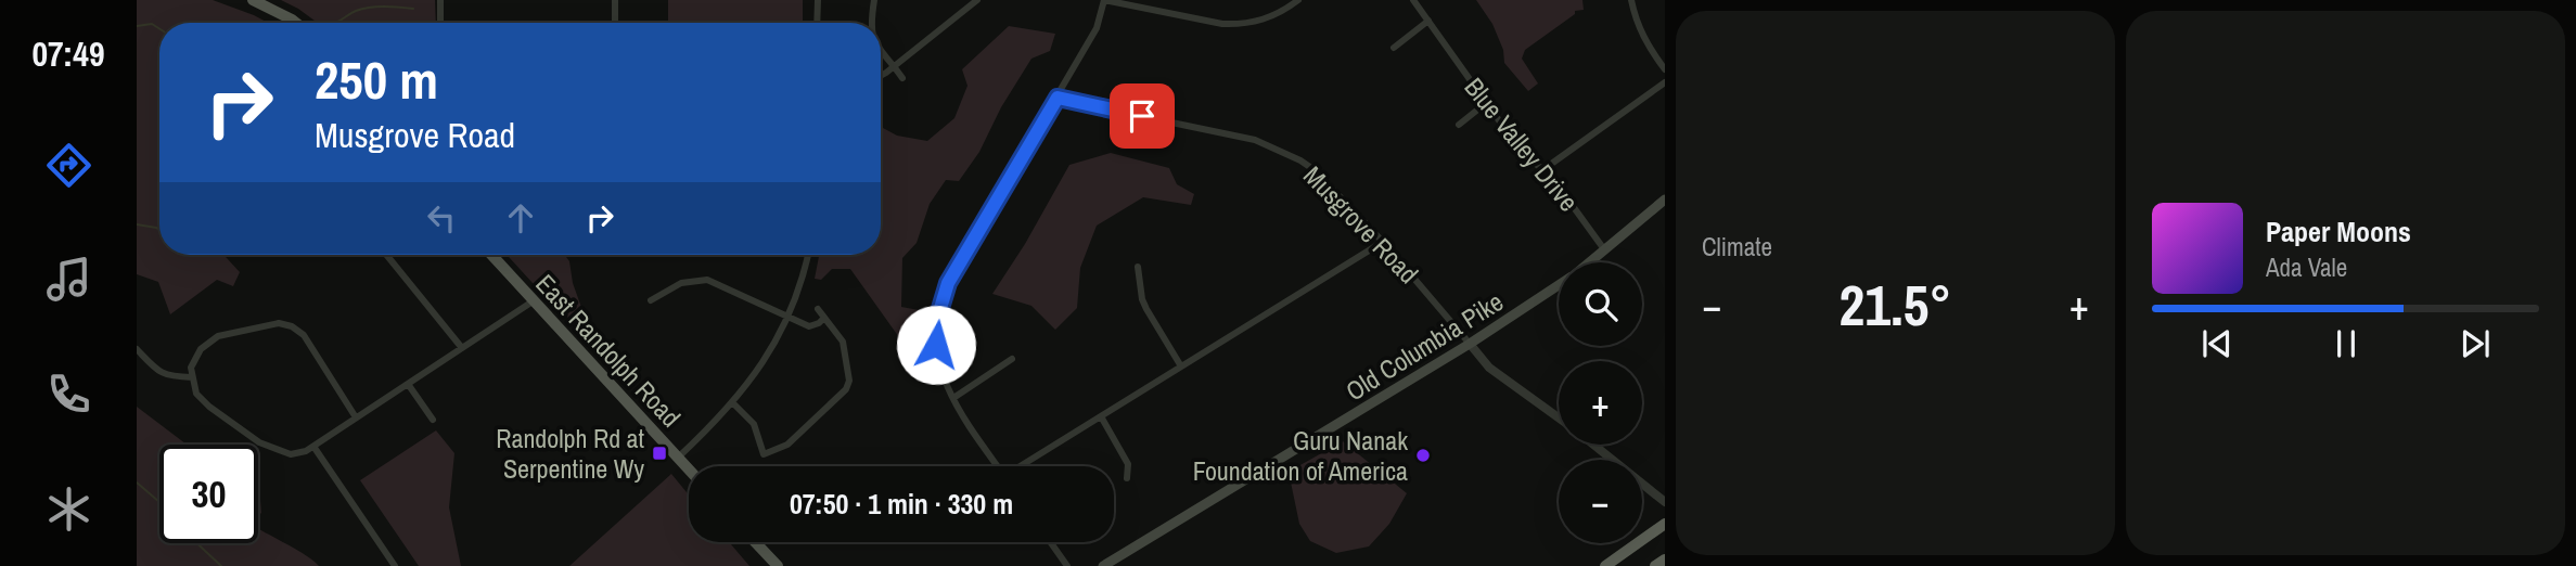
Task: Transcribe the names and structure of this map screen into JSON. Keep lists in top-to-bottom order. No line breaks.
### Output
{"streets":{"main road":["Old Columbia Pike","East Randolph Road"],"street":["Blue Valley Drive","Musgrove Road"]},"crossings":[["Blue Valley Drive","Old Columbia Pike"],["Musgrove Road","Old Columbia Pike"]],"places":{"transit":["Randolph Rd at Serpentine Wy"],"other":["Guru Nanak Foundation of America"]},"page":{"tabs":"07:49","tile":"Climate","turn":["250 m","Musgrove Road"],"song":["Paper Moons","Ada Vale"],"map_buttons":["+","−"],"heat":["−","21.5°","+"],"limit":"30","trip":"07:50 · 1 min · 330 m"}}
